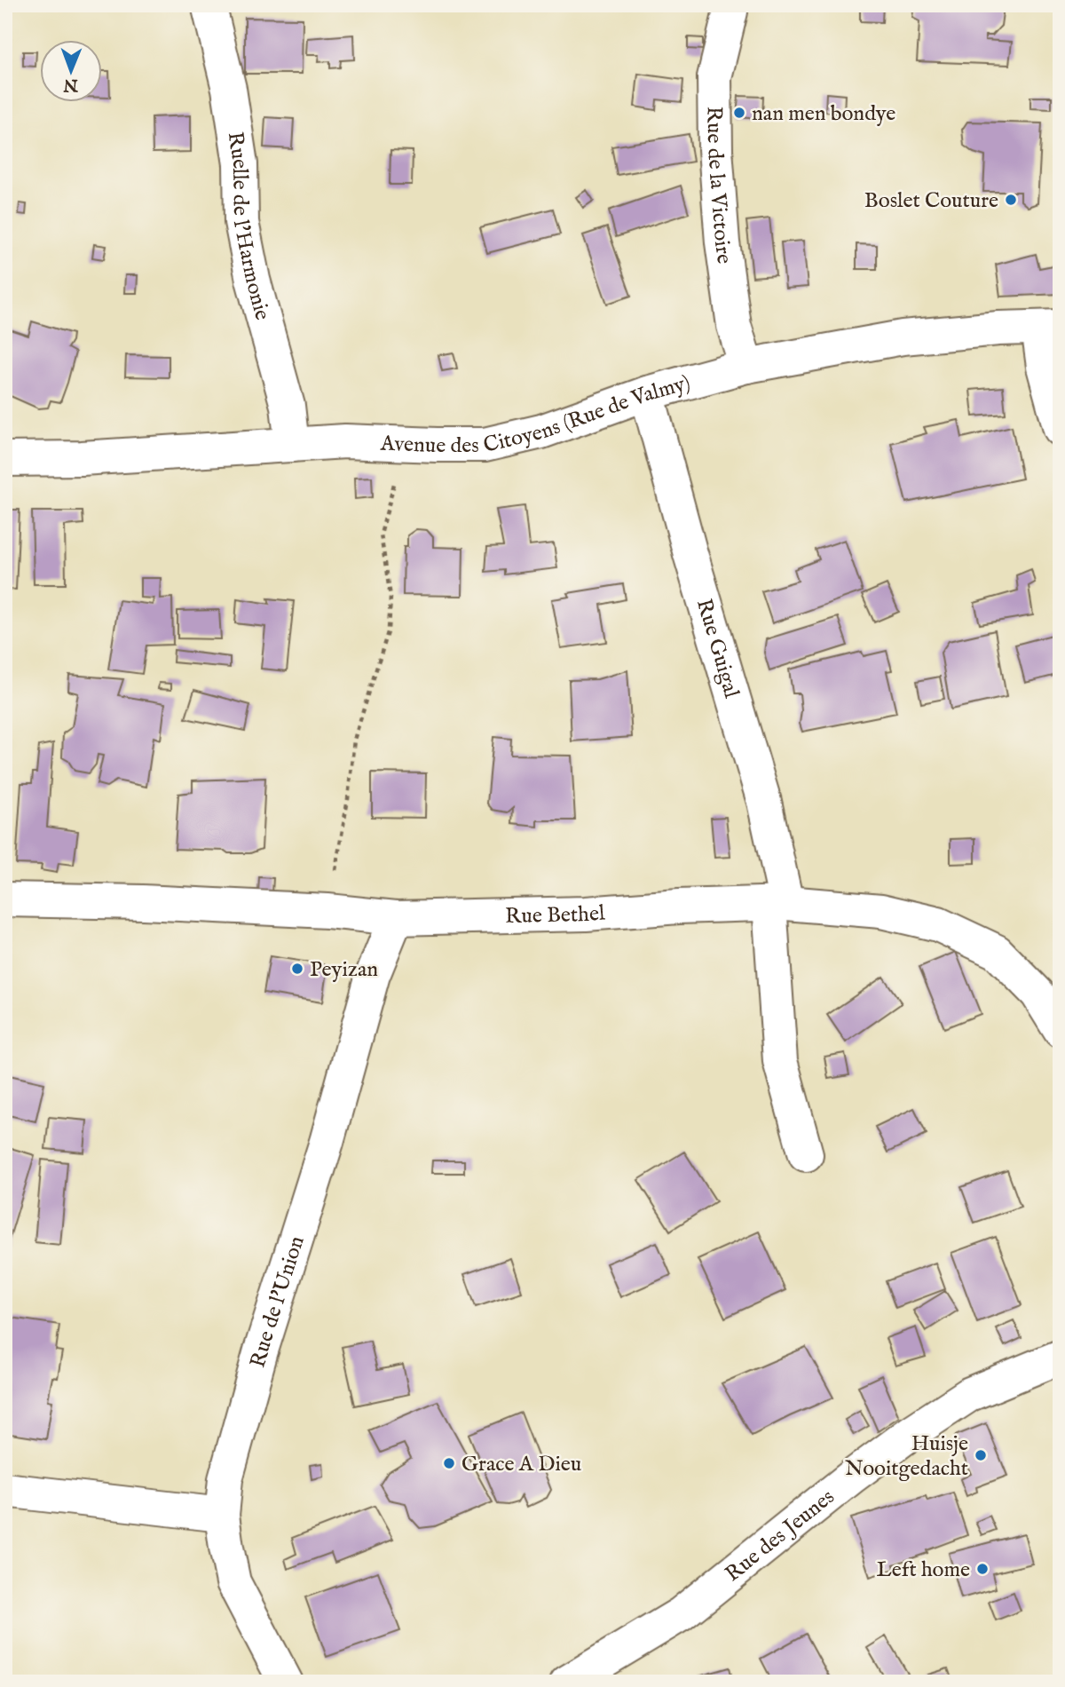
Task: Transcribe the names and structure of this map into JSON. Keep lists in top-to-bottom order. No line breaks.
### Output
{"streets":{"street":["Rue de la Victoire","Ruelle de l'Harmonie","Avenue des Citoyens (Rue de Valmy)","Rue Guigal","Rue Bethel","Rue de l'Union","Rue des Jeunes"]},"crossings":[["Rue de la Victoire","Avenue des Citoyens (Rue de Valmy)"],["Ruelle de l'Harmonie","Avenue des Citoyens (Rue de Valmy)"],["Avenue des Citoyens (Rue de Valmy)","Rue Guigal"],["Rue Guigal","Rue Bethel"],["Rue Bethel","Rue de l'Union"]],"places":["nan men bondye","Boslet Couture","Peyizan","Huisje Nooitgedacht","Grace A Dieu","Left home"],"north":"bottom"}
